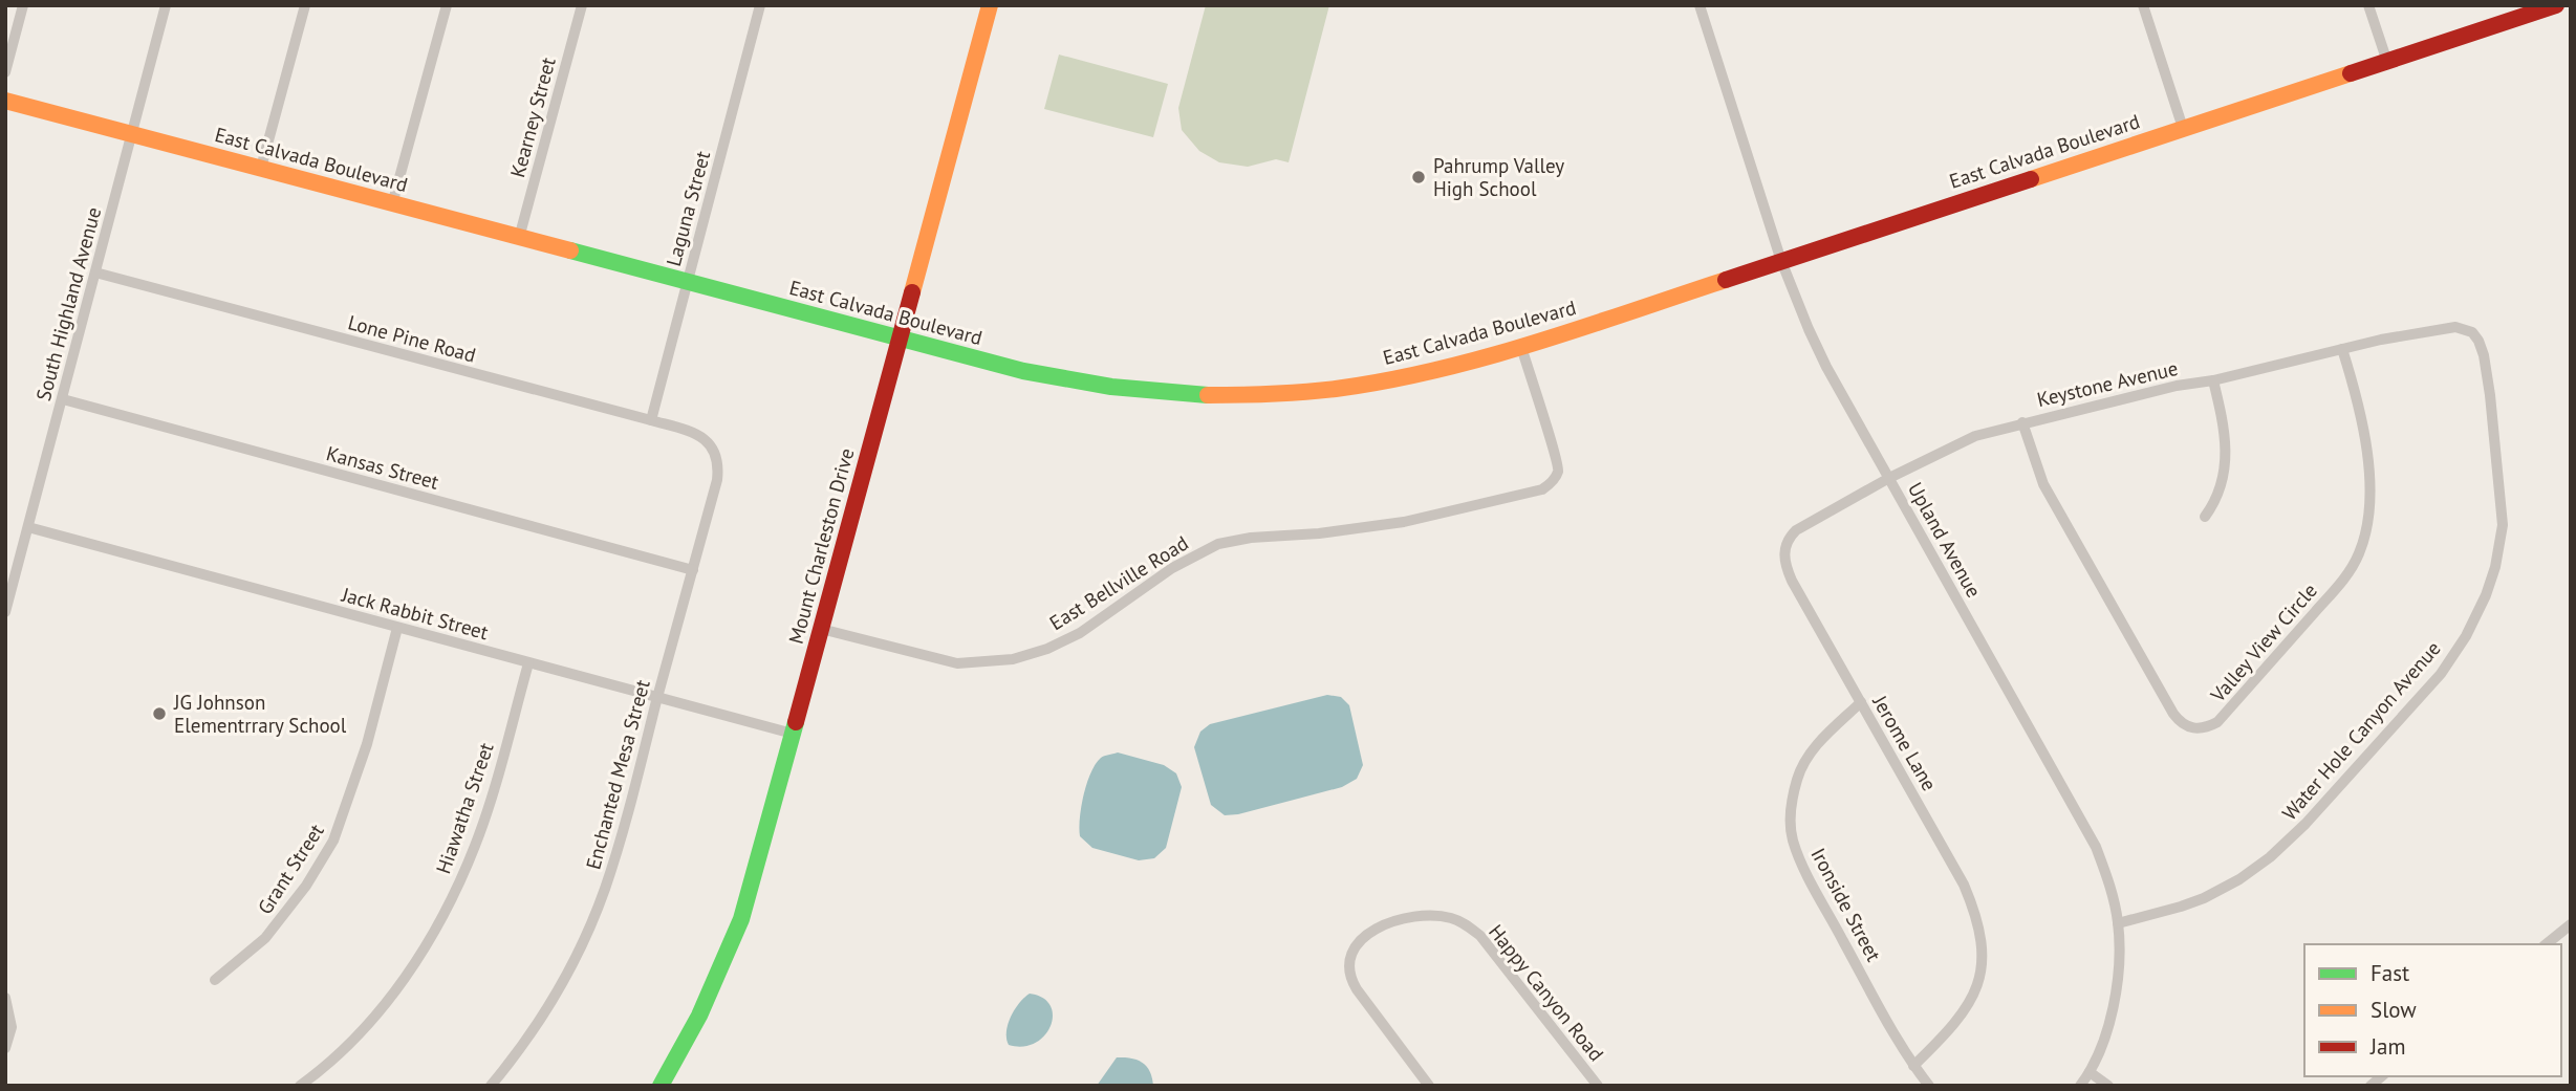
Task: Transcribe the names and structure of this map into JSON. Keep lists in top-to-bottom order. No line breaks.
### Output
{"streets":{"main road":["East Calvada Boulevard","Mount Charleston Drive"],"street":["Kearney Street","Laguna Street","South Highland Avenue","Lone Pine Road","Keystone Avenue","Kansas Street","Upland Avenue","East Bellville Road","Jack Rabbit Street","Valley View Circle","Water Hole Canyon Avenue","Jerome Lane","Enchanted Mesa Street","Hiawatha Street","Grant Street","Ironside Street","Happy Canyon Road"]},"crossings":[["Kearney Street","East Calvada Boulevard"],["East Calvada Boulevard","Laguna Street"],["East Calvada Boulevard","South Highland Avenue"],["East Calvada Boulevard","Upland Avenue"],["East Calvada Boulevard","Mount Charleston Drive"],["East Calvada Boulevard","East Bellville Road"],["Laguna Street","Lone Pine Road"],["South Highland Avenue","Lone Pine Road"],["South Highland Avenue","Kansas Street"],["South Highland Avenue","Jack Rabbit Street"],["Lone Pine Road","Enchanted Mesa Street"],["Keystone Avenue","Upland Avenue"],["Keystone Avenue","Valley View Circle"],["Keystone Avenue","Water Hole Canyon Avenue"],["Keystone Avenue","Jerome Lane"],["Kansas Street","Enchanted Mesa Street"],["Upland Avenue","Water Hole Canyon Avenue"],["Upland Avenue","Jerome Lane"],["Mount Charleston Drive","East Bellville Road"],["Mount Charleston Drive","Jack Rabbit Street"],["Jack Rabbit Street","Enchanted Mesa Street"],["Jack Rabbit Street","Hiawatha Street"],["Jack Rabbit Street","Grant Street"],["Valley View Circle","Water Hole Canyon Avenue"],["Jerome Lane","Ironside Street"]],"places":["Pahrump Valley High School","JG Johnson Elementrrary School"],"legend":["Fast","Slow","Jam"]}
